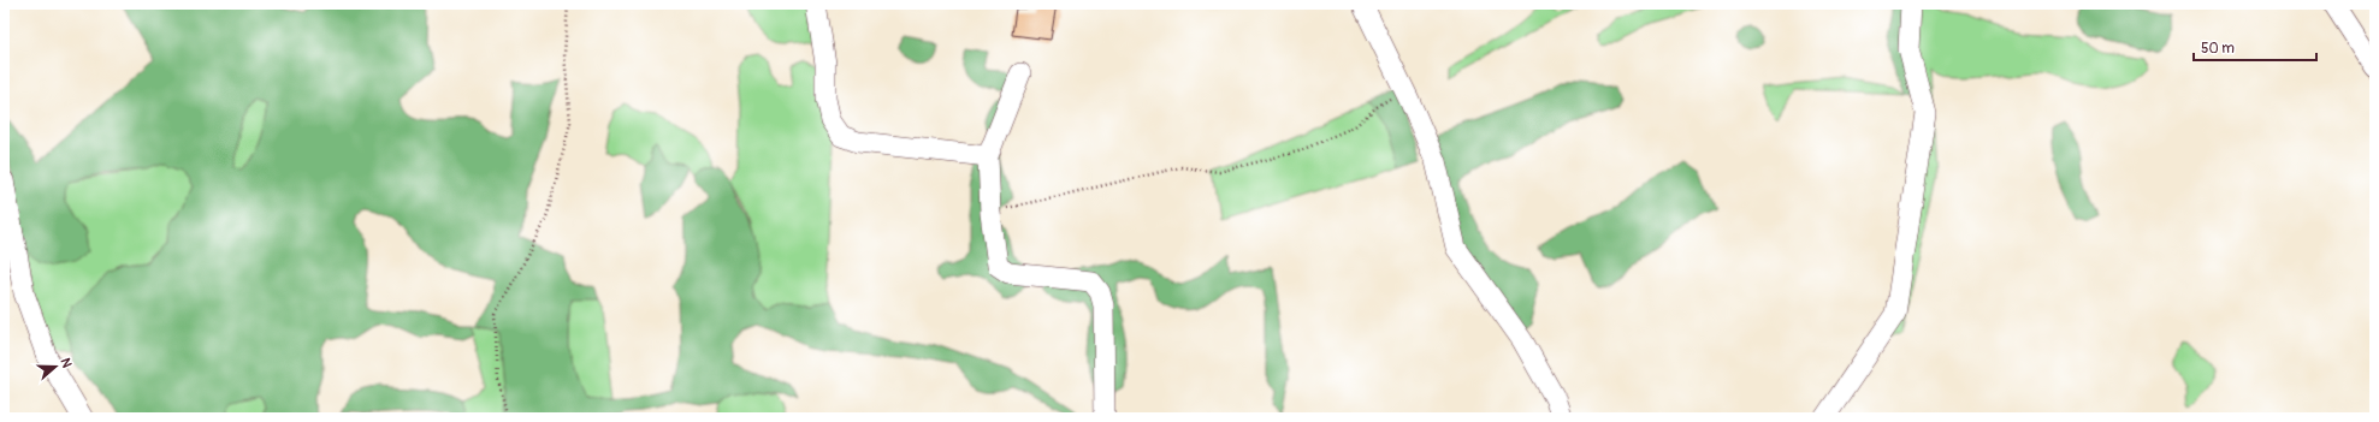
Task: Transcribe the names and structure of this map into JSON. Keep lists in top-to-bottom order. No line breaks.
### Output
{"scale_bar":"50 m","north":"right"}
